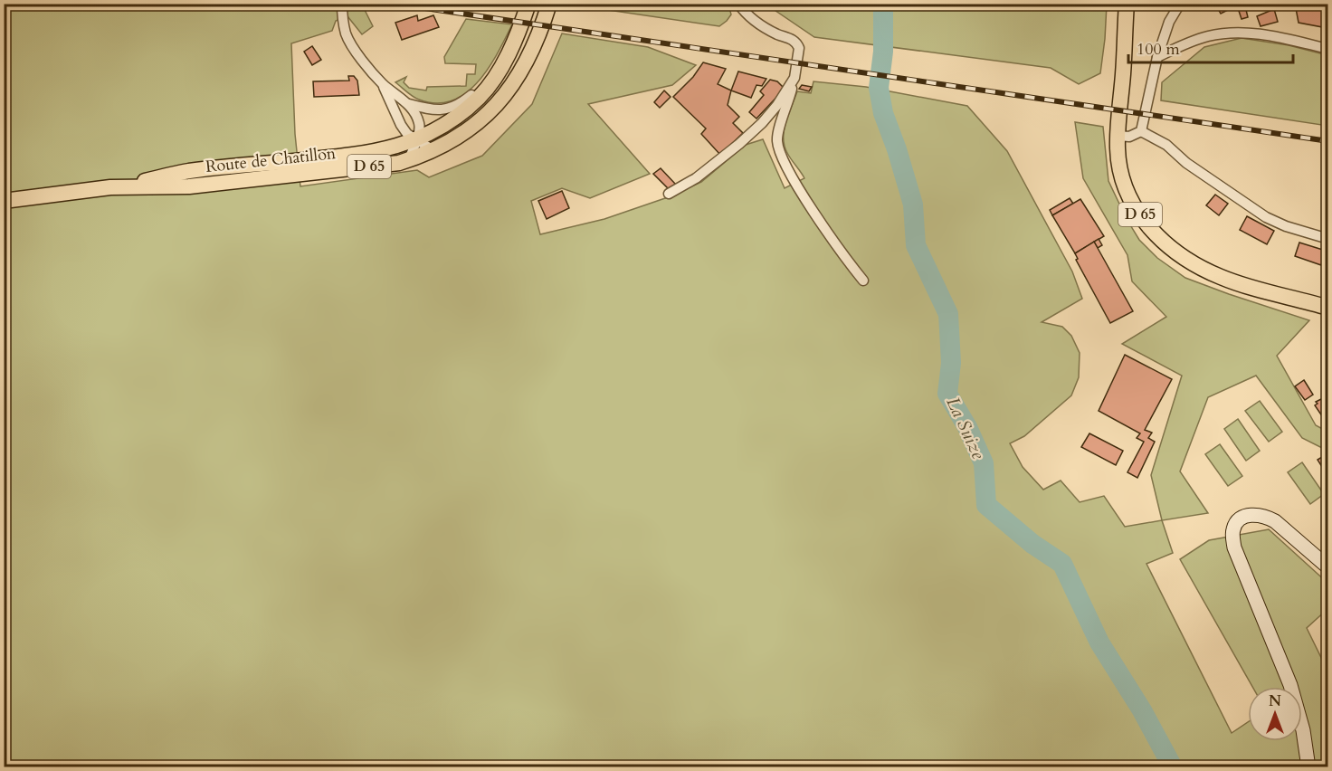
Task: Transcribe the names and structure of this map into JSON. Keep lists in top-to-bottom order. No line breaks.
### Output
{"streets":{"main road":["Route de Chatillon","D 65"]},"water":["La Suize"],"scale_bar":"100 m","north":"top"}
